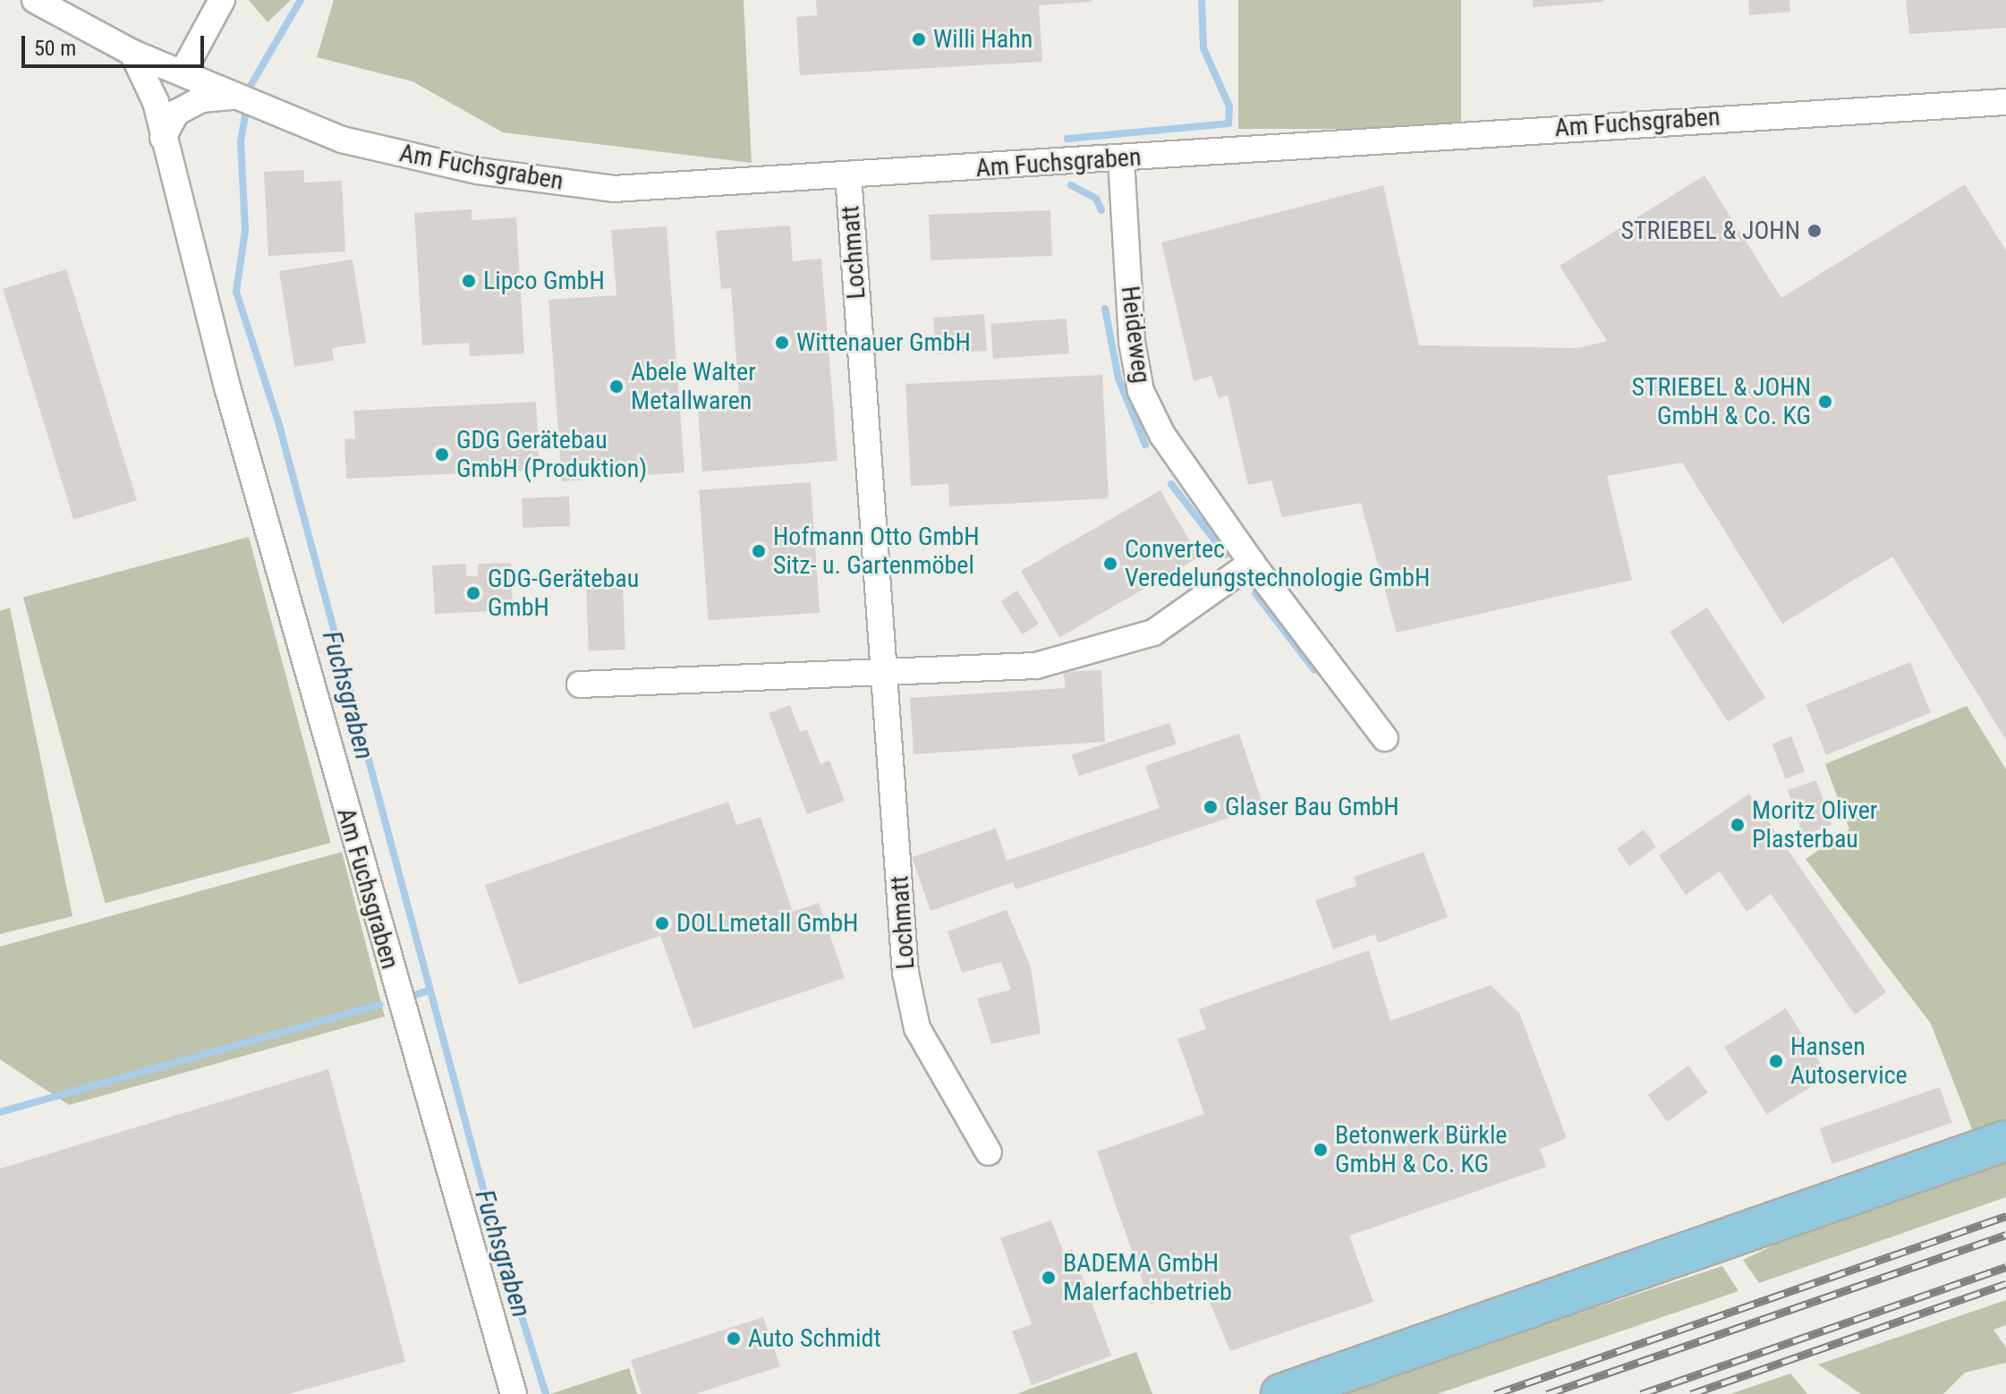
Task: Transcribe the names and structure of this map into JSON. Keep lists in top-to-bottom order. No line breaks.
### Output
{"streets":{"street":["Am Fuchsgraben","Lochmatt","Heideweg"]},"crossings":[["Am Fuchsgraben","Lochmatt"],["Am Fuchsgraben","Heideweg"]],"water":["Fuchsgraben"],"places":["Willi Hahn","STRIEBEL & JOHN","Lipco GmbH","Wittenauer GmbH","Abele Walter Metallwaren","STRIEBEL & JOHN GmbH & Co. KG","GDG Gerätebau GmbH (Produktion)","Hofmann Otto GmbH Sitz- u. Gartenmöbel","Convertec Veredelungstechnologie GmbH","GDG-Gerätebau GmbH","Glaser Bau GmbH","Moritz Oliver Plasterbau","DOLLmetall GmbH","Hansen Autoservice","Betonwerk Bürkle GmbH & Co. KG","BADEMA GmbH Malerfachbetrieb","Auto Schmidt"],"scale_bar":"50 m"}
